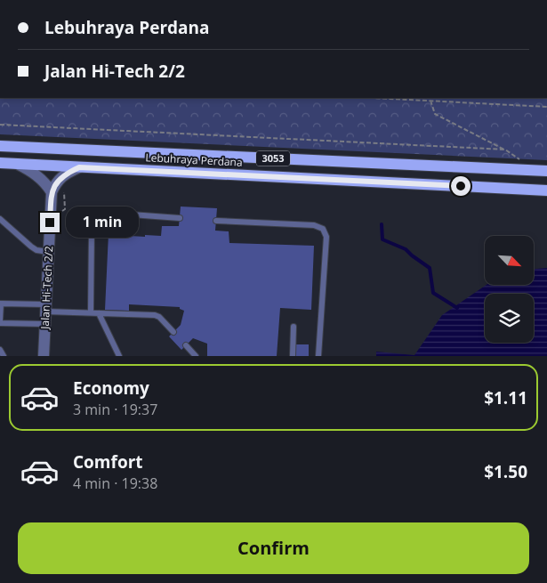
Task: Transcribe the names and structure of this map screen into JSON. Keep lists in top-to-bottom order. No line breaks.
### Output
{"streets":{"main road":["3053","Lebuhraya Perdana"],"street":["Jalan Hi-Tech 2/2"]},"north":"bottom right","page":{"banner":["Lebuhraya Perdana","Jalan Hi-Tech 2/2"],"bubble":"1 min","list":[{"name":"Economy","note":"3 min · 19:37","value":"$1.11"},{"name":"Comfort","note":"4 min · 19:38","value":"$1.50"}],"buttons":"Confirm"}}
